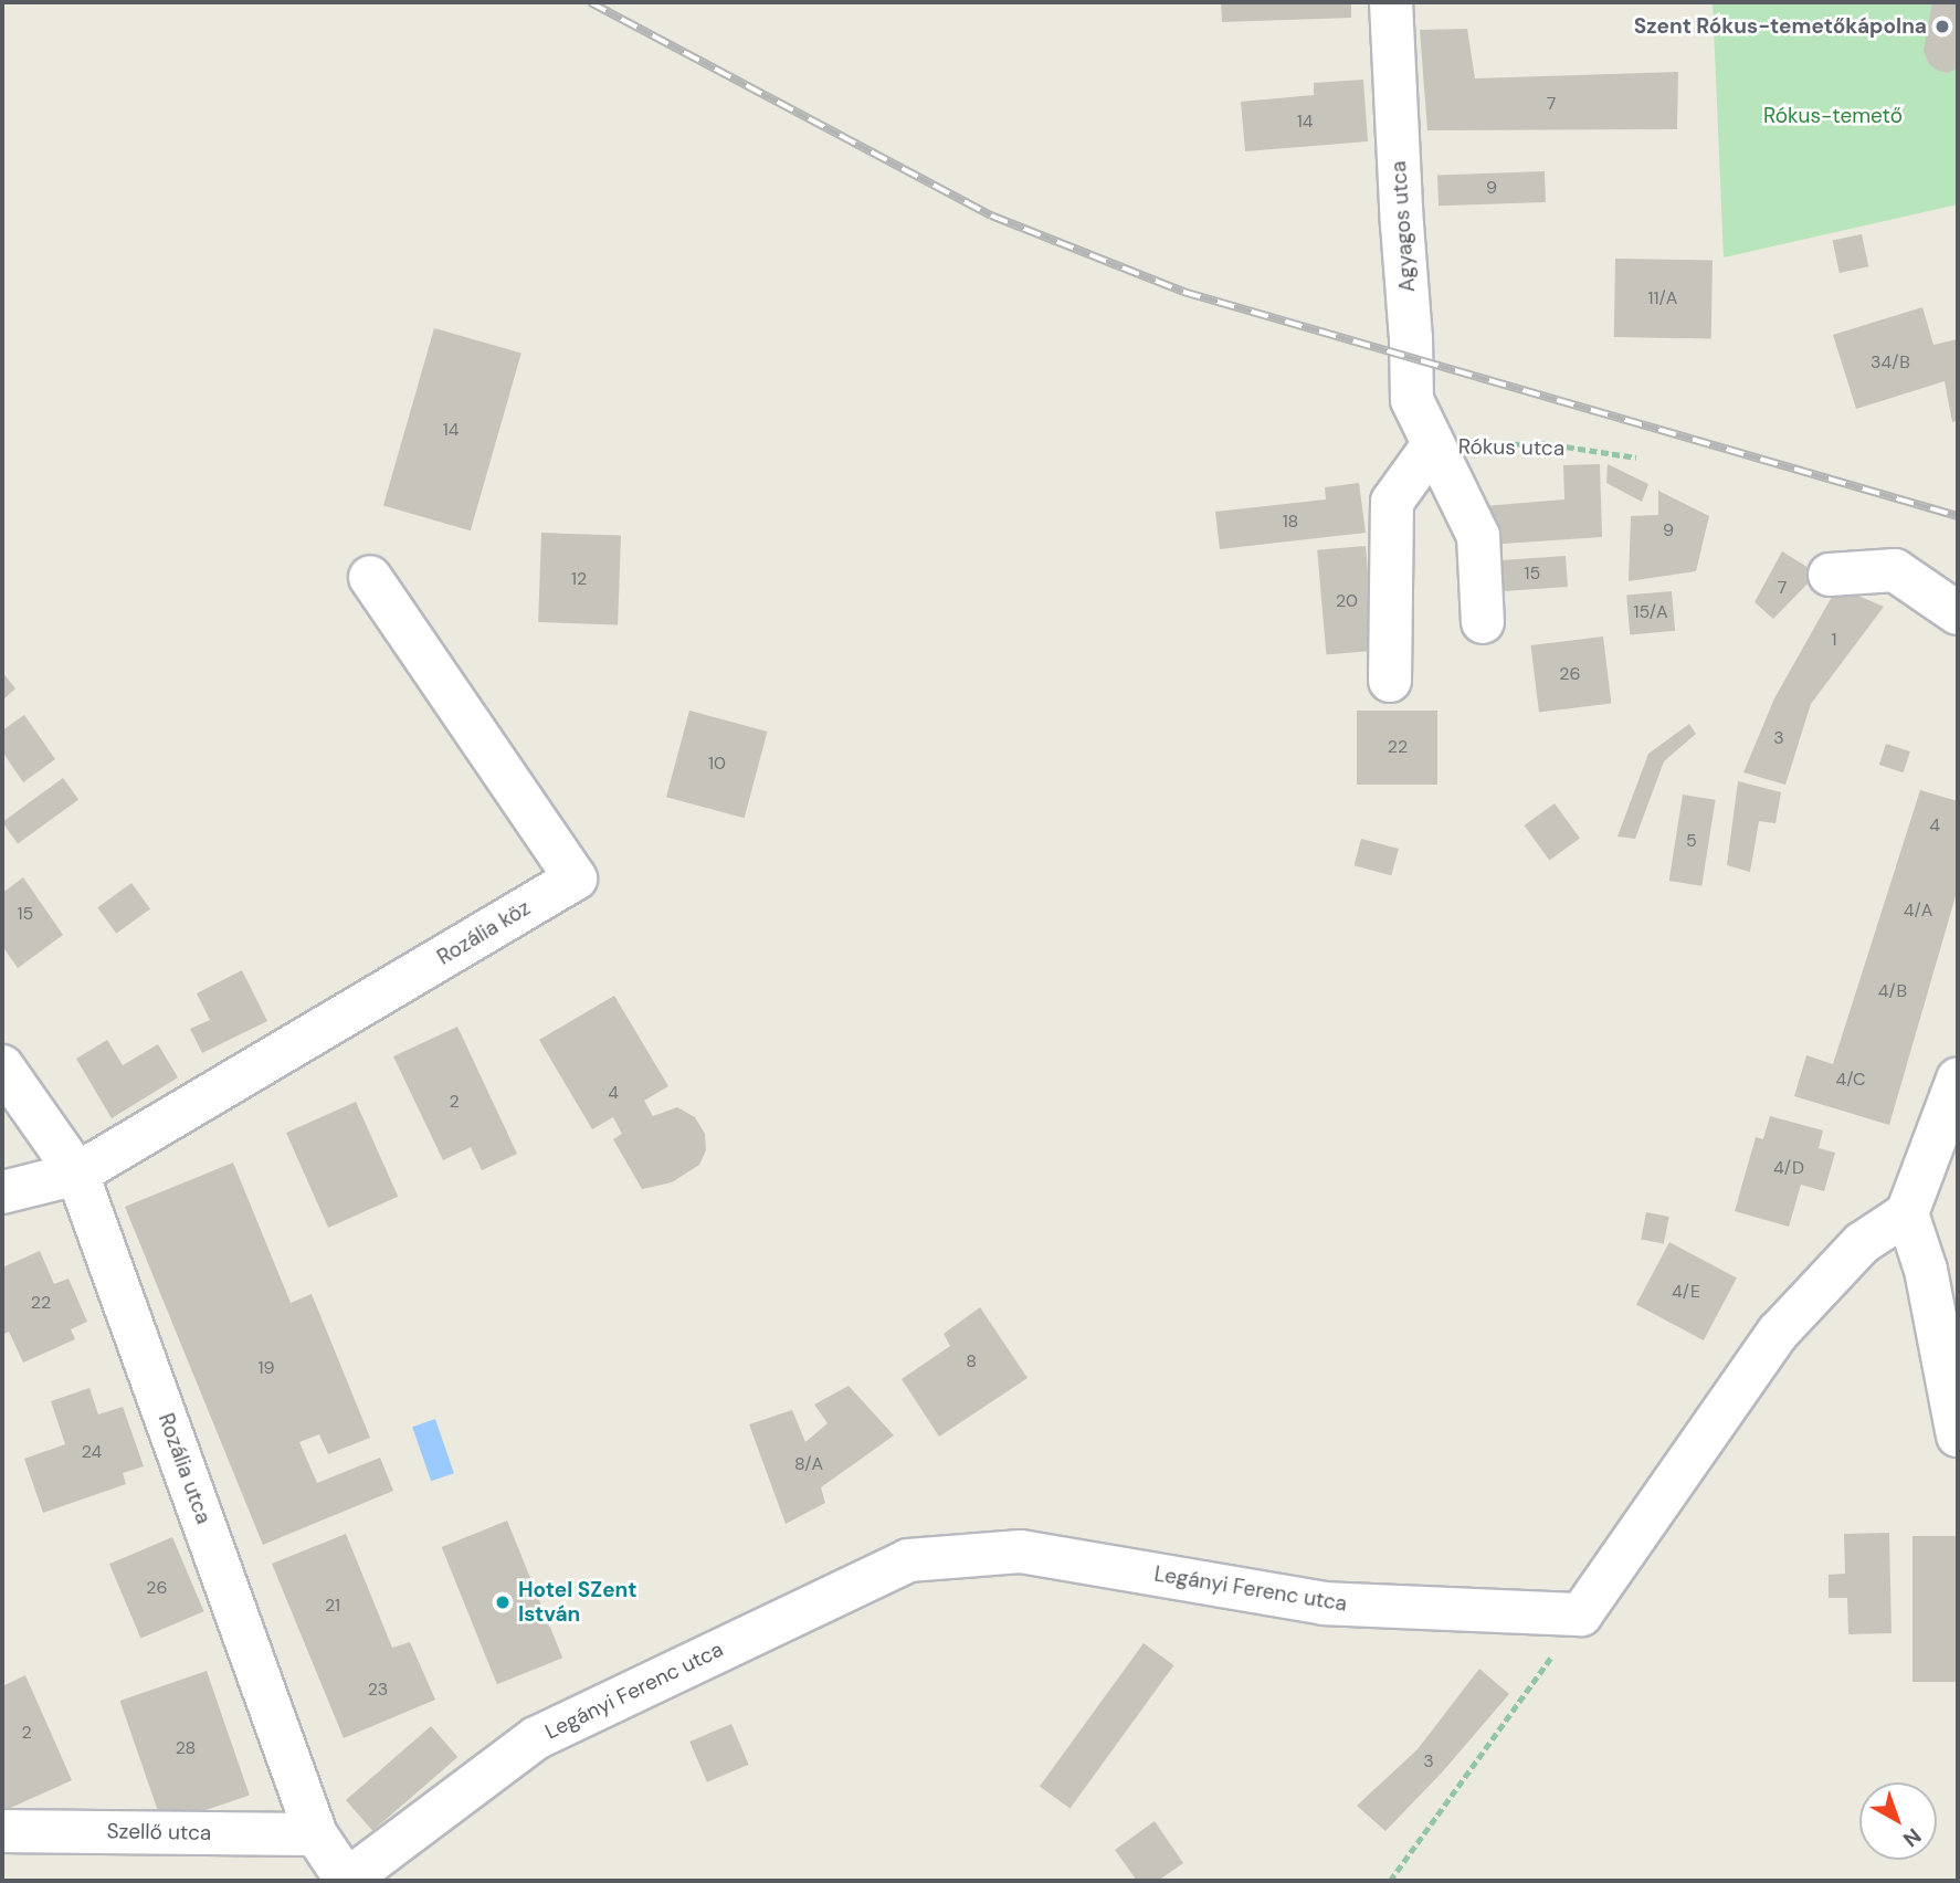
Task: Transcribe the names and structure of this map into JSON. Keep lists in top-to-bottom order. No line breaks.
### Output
{"streets":{"street":["Agyagos utca","Rozália köz","Rozália utca","Legányi Ferenc utca","Szellő utca"],"path":["Rókus utca"]},"crossings":[["Agyagos utca","Rókus utca"],["Rozália köz","Rozália utca"],["Rozália utca","Legányi Ferenc utca"],["Rozália utca","Szellő utca"]],"parks":["Rókus-temető"],"places":["Szent Rókus-temetőkápolna","Hotel SZent István"],"house_numbers":["7","14","9","11/A","34/B","14","18","9","15","12","7","20","15/A","1","26","3","22","10","4","5","4/A","15","4/B","4/C","4","2","4/D","4/E","22","8","19","24","8/A","26","21","23","2","28","3"],"north":"bottom right"}
